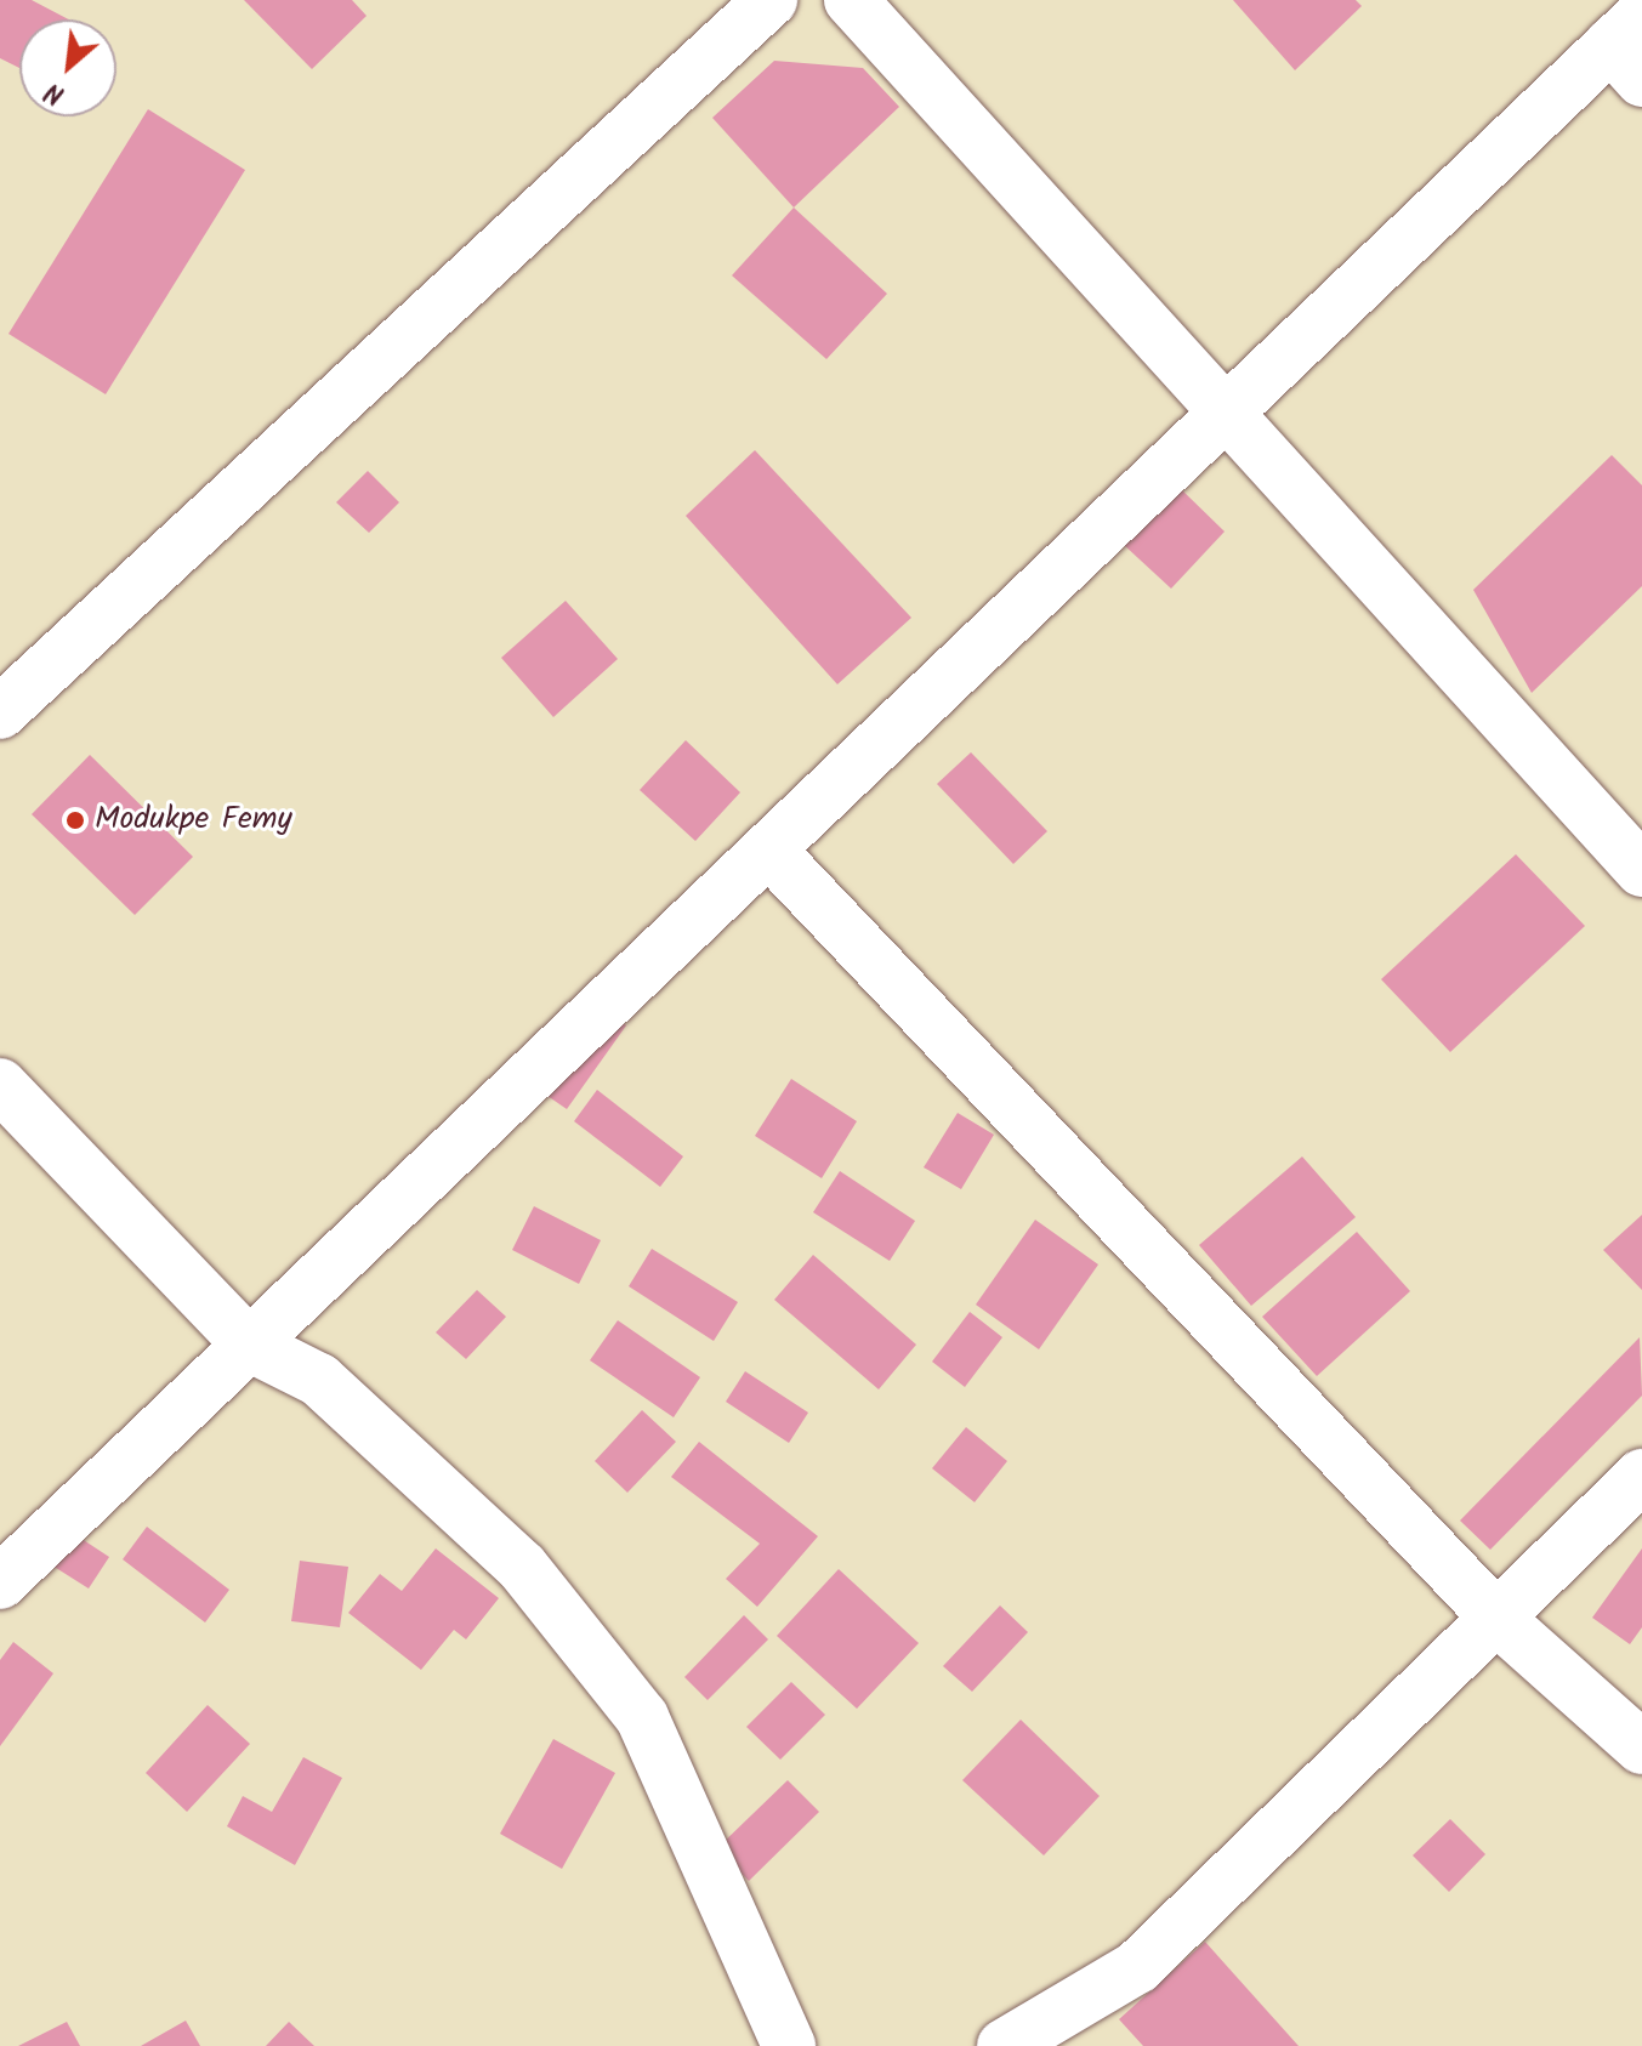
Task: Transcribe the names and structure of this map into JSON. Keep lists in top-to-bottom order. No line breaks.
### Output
{"places":["Modukpe Femy"],"north":"bottom left"}
